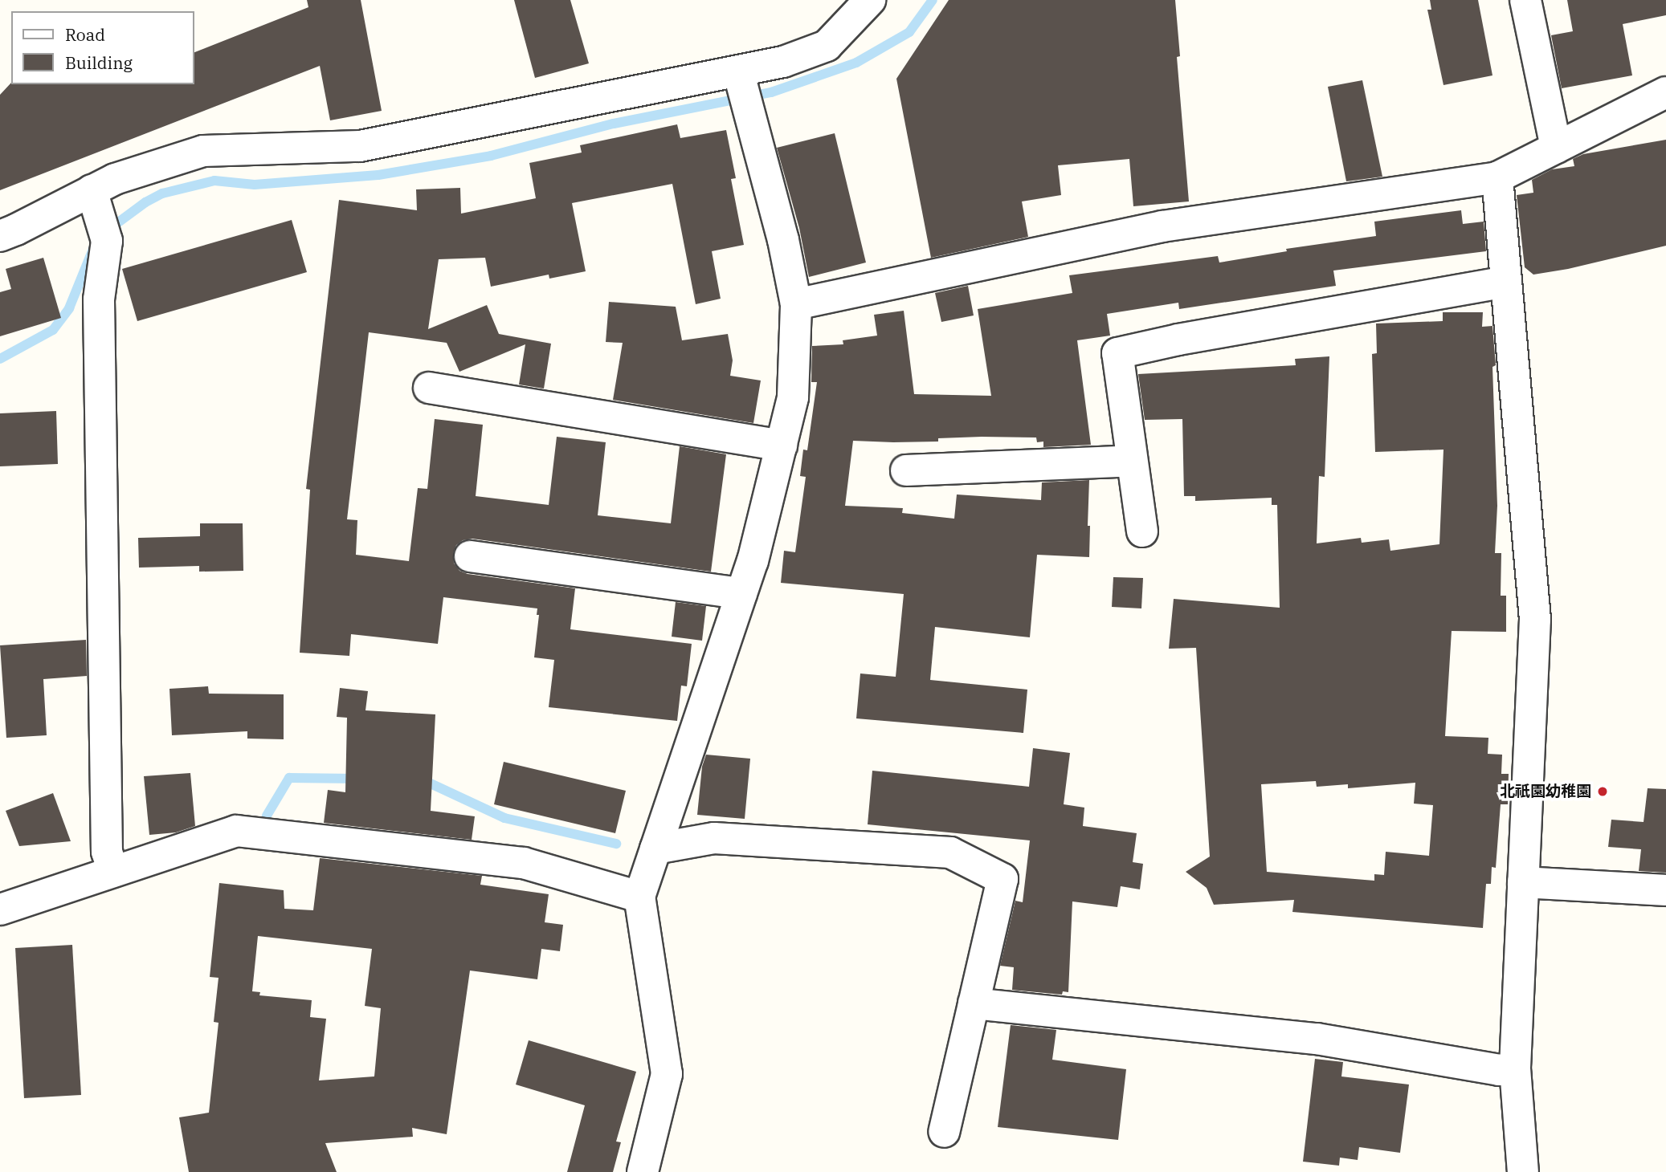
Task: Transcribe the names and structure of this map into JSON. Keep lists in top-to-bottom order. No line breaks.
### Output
{"places":["北祇園幼稚園"],"legend":["Road","Building"]}
